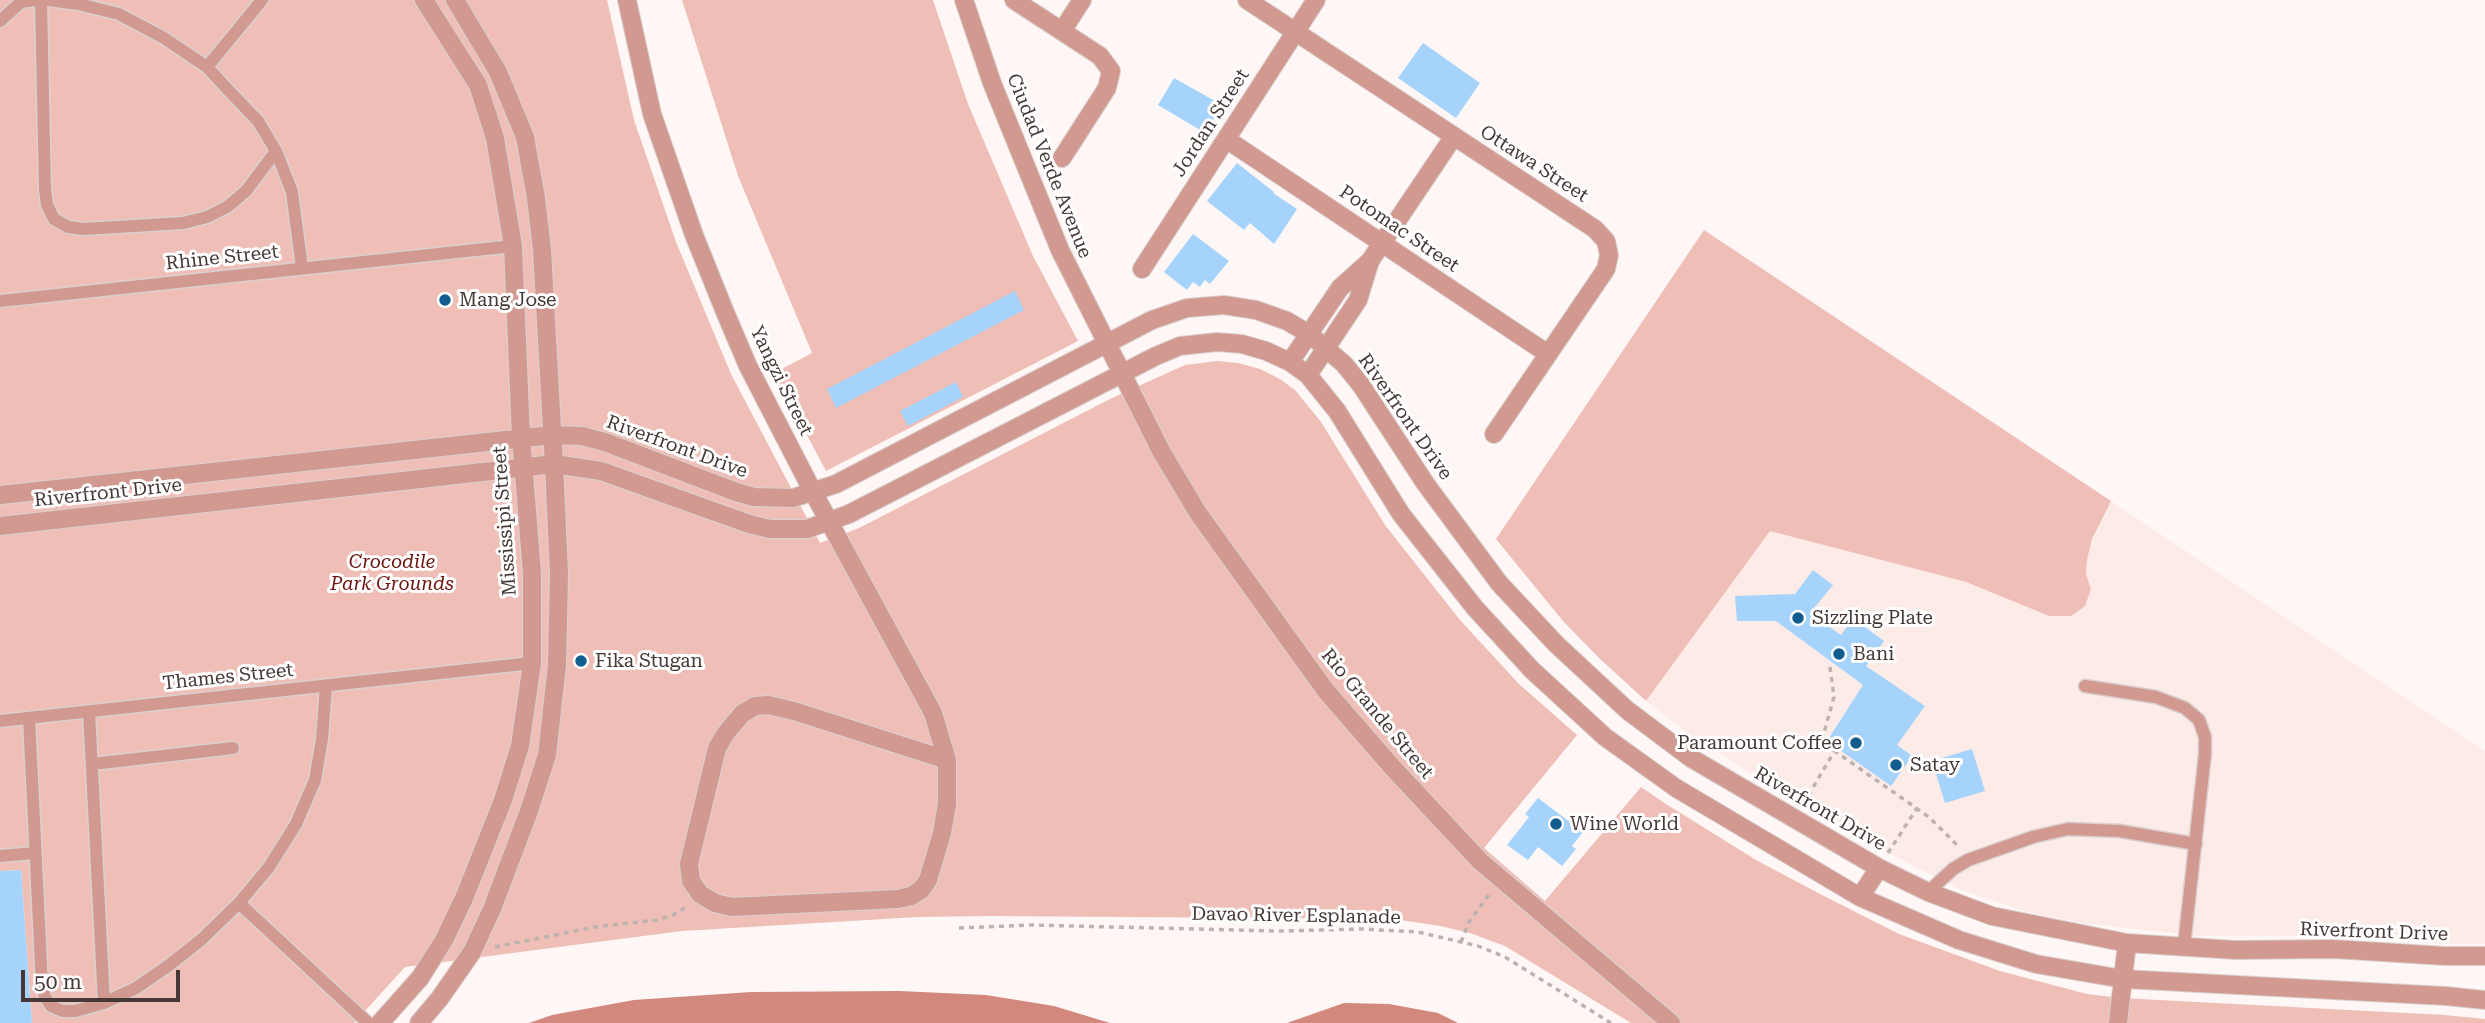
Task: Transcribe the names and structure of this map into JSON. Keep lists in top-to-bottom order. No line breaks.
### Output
{"streets":{"street":["Jordan Street","Ottawa Street","Ciudad Verde Avenue","Potomac Street","Yangzi Street","Riverfront Drive","Mississipi Street","Rio Grande Street"],"lane":["Rhine Street","Thames Street"],"path":["Davao River Esplanade"]},"crossings":[["Jordan Street","Ottawa Street"],["Jordan Street","Potomac Street"],["Ottawa Street","Potomac Street"],["Ciudad Verde Avenue","Riverfront Drive"],["Ciudad Verde Avenue","Rio Grande Street"],["Yangzi Street","Riverfront Drive"],["Riverfront Drive","Mississipi Street"],["Riverfront Drive","Rio Grande Street"],["Mississipi Street","Thames Street"]],"parks":["Crocodile Park Grounds"],"places":["Mang Jose","Sizzling Plate","Bani","Fika Stugan","Paramount Coffee","Satay","Wine World"],"scale_bar":"50 m"}
